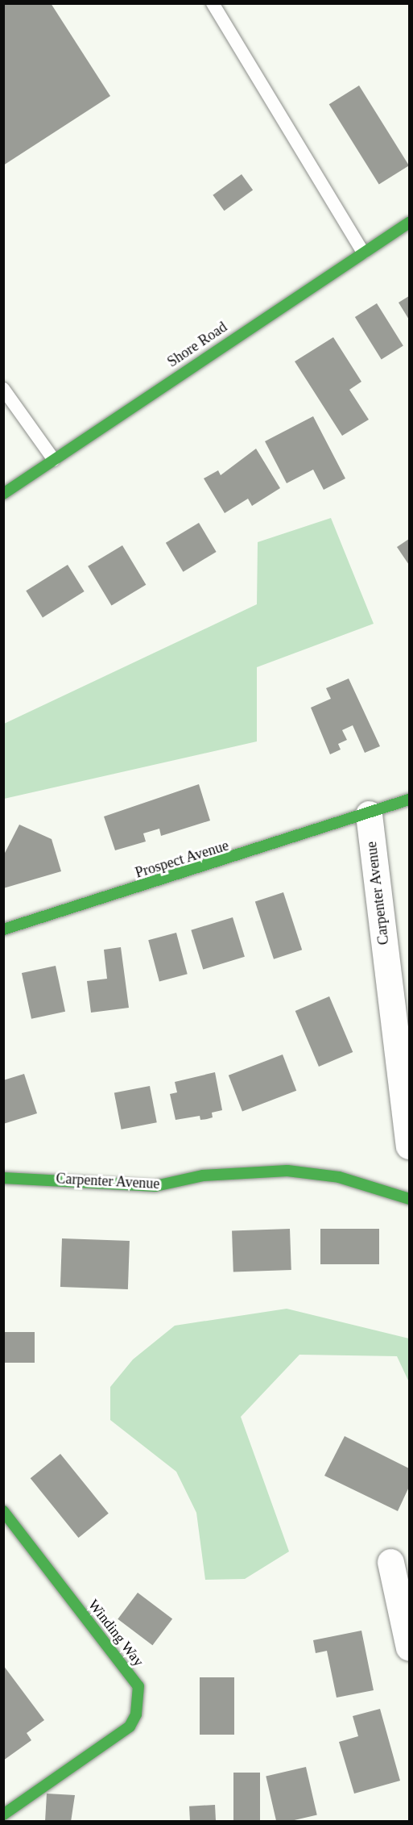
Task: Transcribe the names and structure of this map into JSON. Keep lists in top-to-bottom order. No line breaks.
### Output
{"streets":{"main road":["Shore Road","Prospect Avenue","Carpenter Avenue","Winding Way"]},"crossings":[["Prospect Avenue","Carpenter Avenue"]]}
